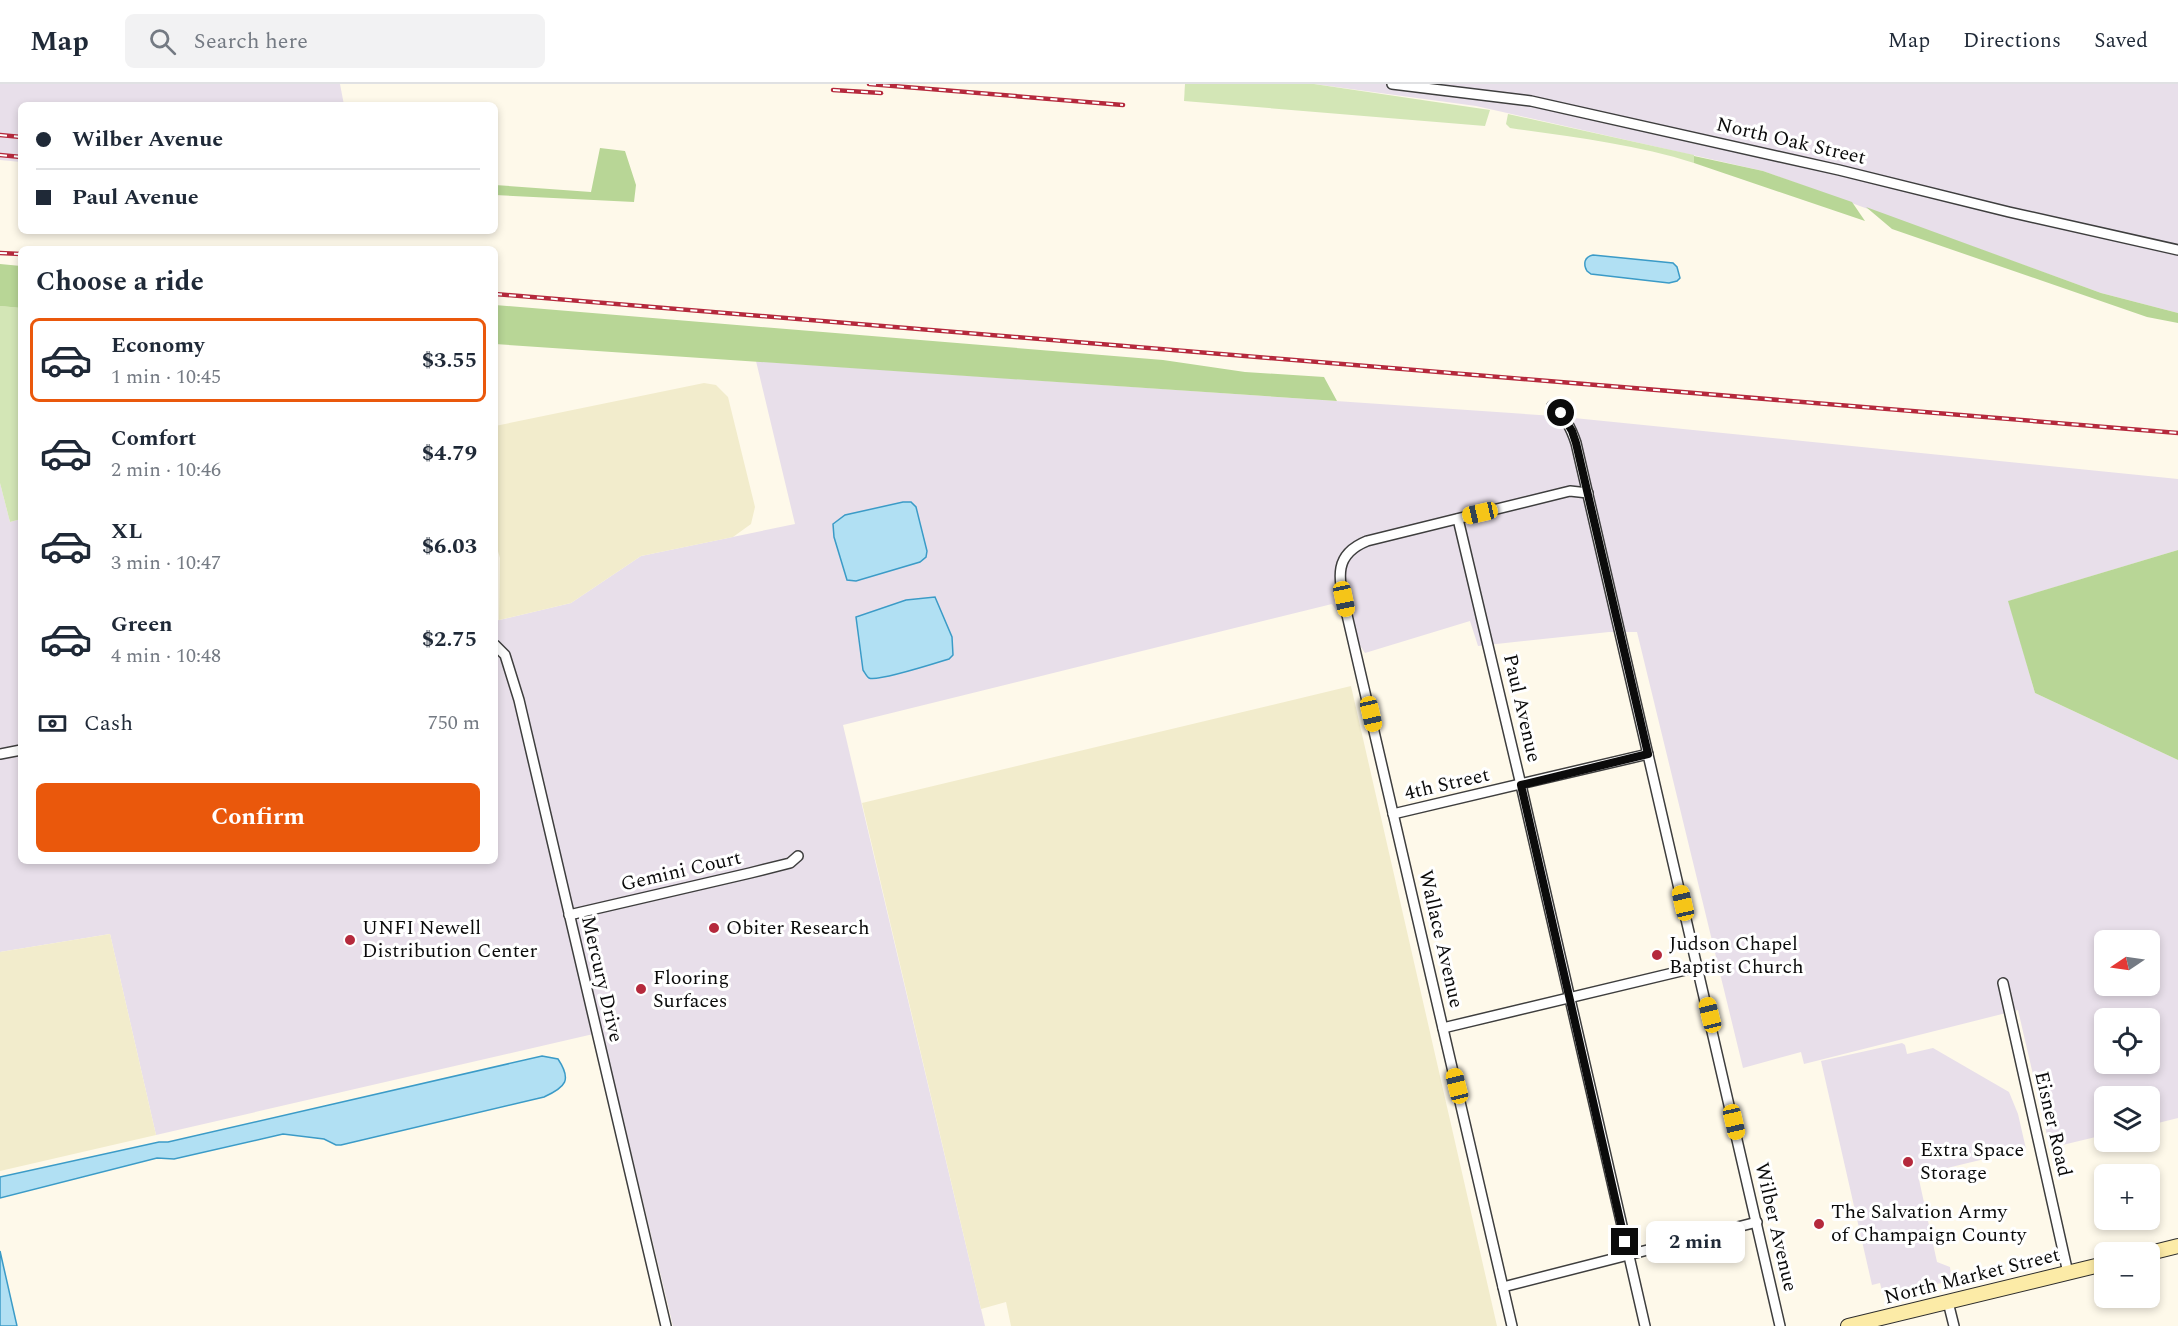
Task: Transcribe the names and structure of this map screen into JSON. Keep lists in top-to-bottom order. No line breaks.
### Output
{"streets":{"main road":["North Market Street"],"street":["North Oak Street","Paul Avenue","4th Street","Gemini Court","Wallace Avenue","Mercury Drive","Eisner Road","Wilber Avenue"]},"crossings":[["Paul Avenue","4th Street"],["Paul Avenue","Wallace Avenue"],["4th Street","Wallace Avenue"],["4th Street","Wilber Avenue"],["Gemini Court","Mercury Drive"],["Eisner Road","North Market Street"]],"places":["Obiter Research","UNFI Newell Distribution Center","Judson Chapel Baptist Church","Flooring Surfaces","Extra Space Storage","The Salvation Army of Champaign County"],"north":"left","page":{"header":"Map","search":"Search here","nav":["Map","Directions","Saved"],"banner":["Wilber Avenue","Paul Avenue"],"heading":"Choose a ride","list":[{"name":"Economy","note":"1 min · 10:45","value":"$3.55"},{"name":"Comfort","note":"2 min · 10:46","value":"$4.79"},{"name":"XL","note":"3 min · 10:47","value":"$6.03"},{"name":"Green","note":"4 min · 10:48","value":"$2.75"}],"pay":["Cash","750 m"],"buttons":"Confirm","map_buttons":["+","−"],"bubble":"2 min"}}
